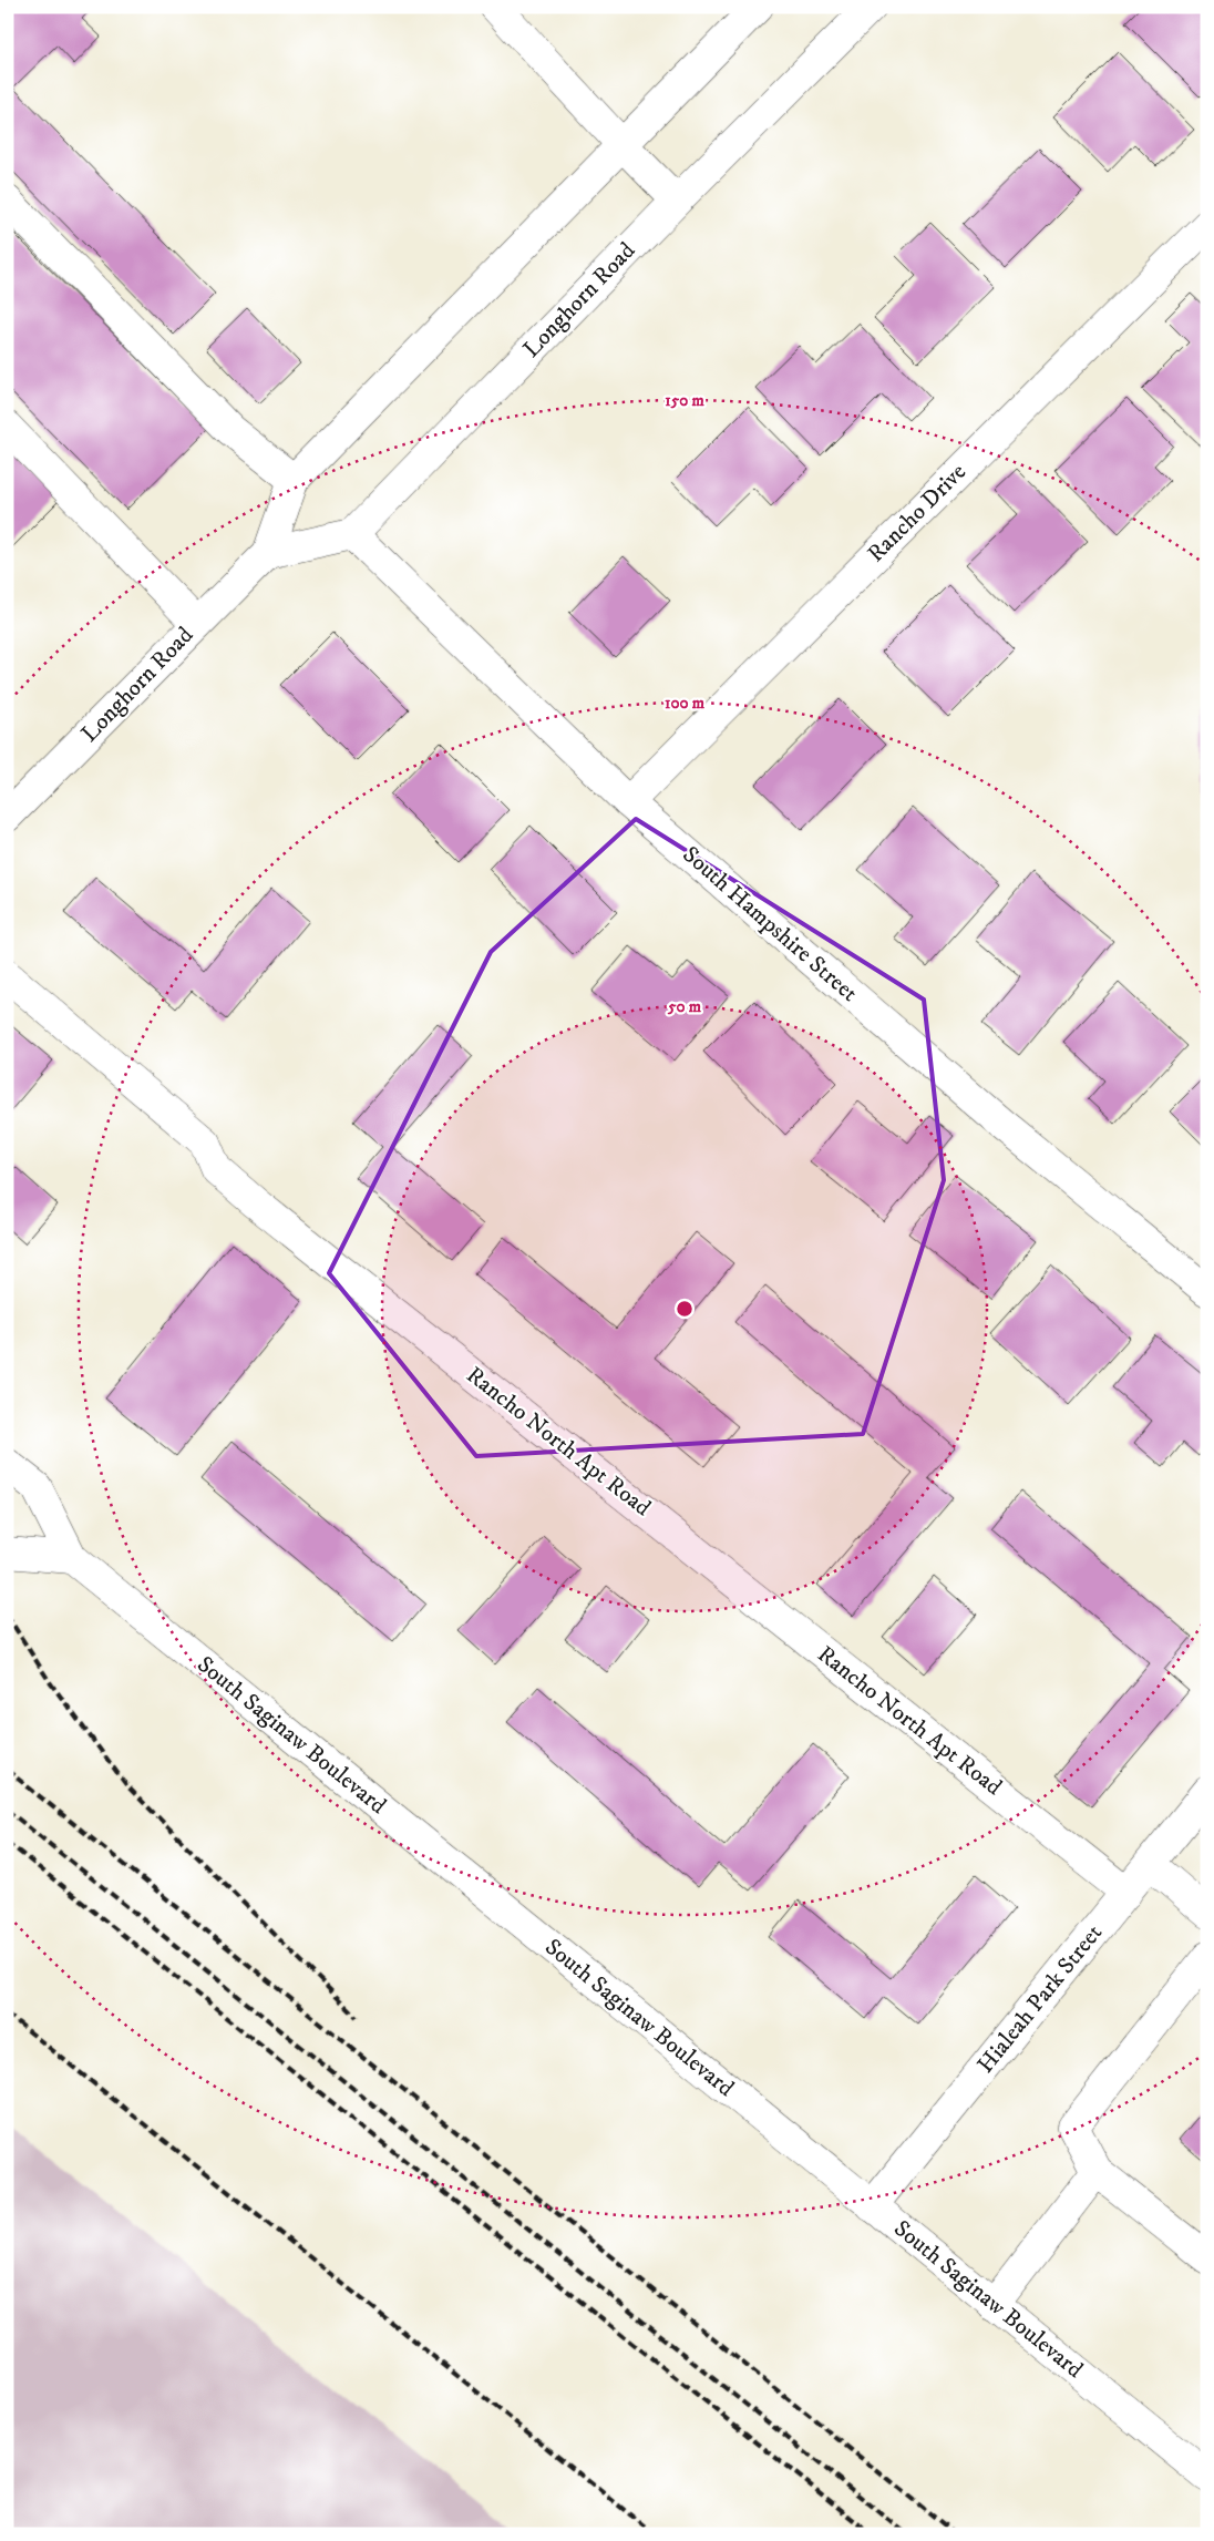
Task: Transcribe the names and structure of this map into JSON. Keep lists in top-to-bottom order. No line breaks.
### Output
{"streets":{"main road":["Longhorn Road","Rancho Drive","South Hampshire Street","Rancho North Apt Road","South Saginaw Boulevard","Hialeah Park Street"]},"crossings":[["Longhorn Road","South Hampshire Street"],["Rancho Drive","South Hampshire Street"],["Rancho North Apt Road","Hialeah Park Street"],["South Saginaw Boulevard","Hialeah Park Street"]],"rings":["150 m","100 m","50 m"]}
